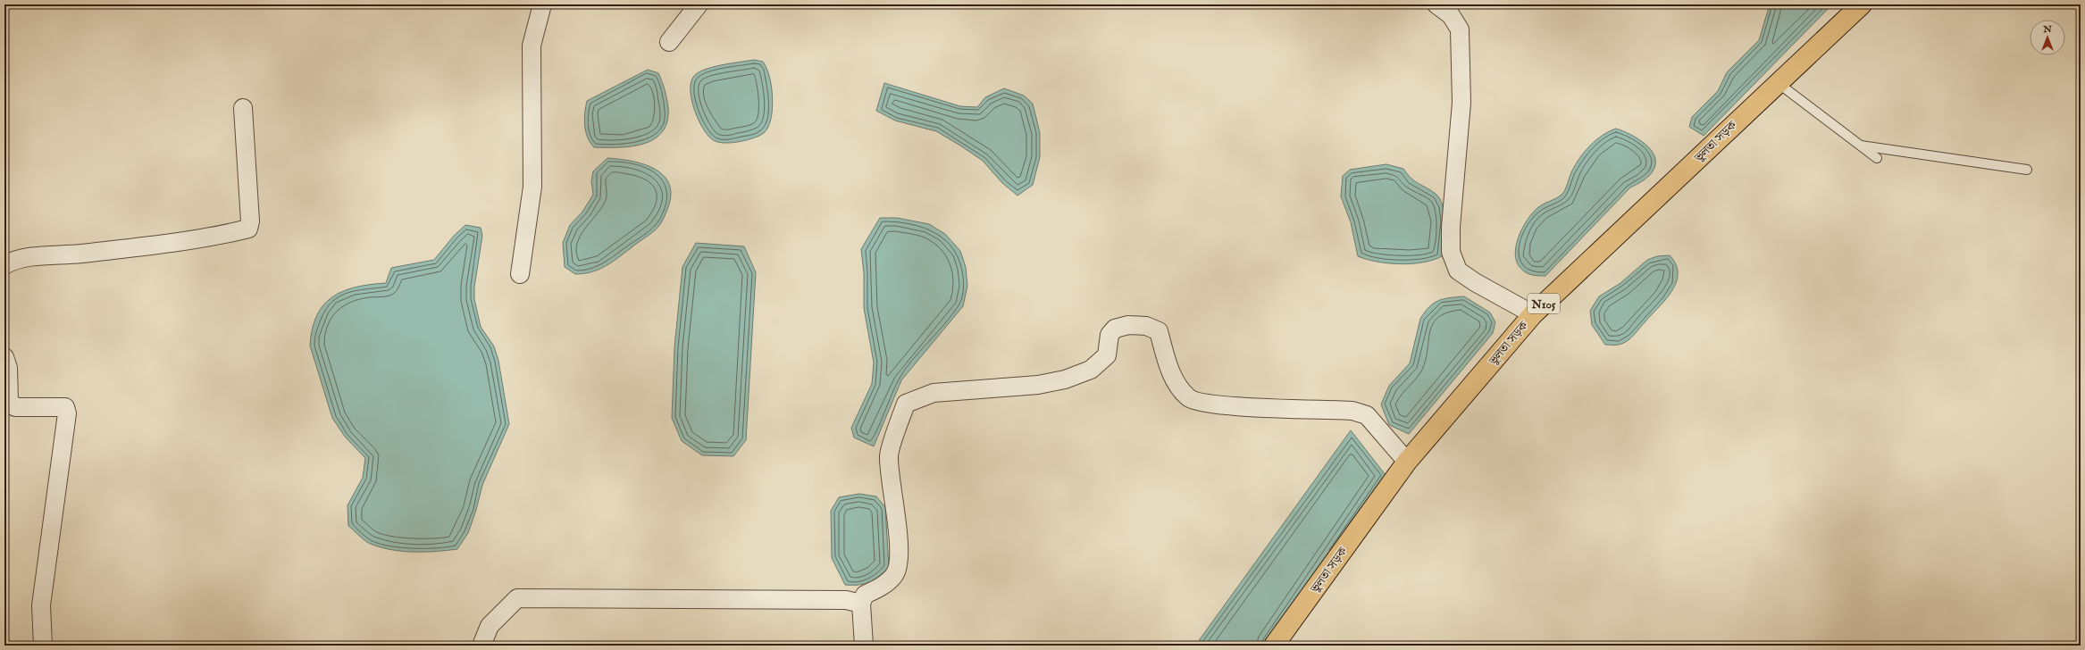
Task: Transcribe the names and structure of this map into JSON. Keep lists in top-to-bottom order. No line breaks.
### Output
{"streets":{"highway":["ভুলতা সড়ক","N105"]},"north":"top"}
